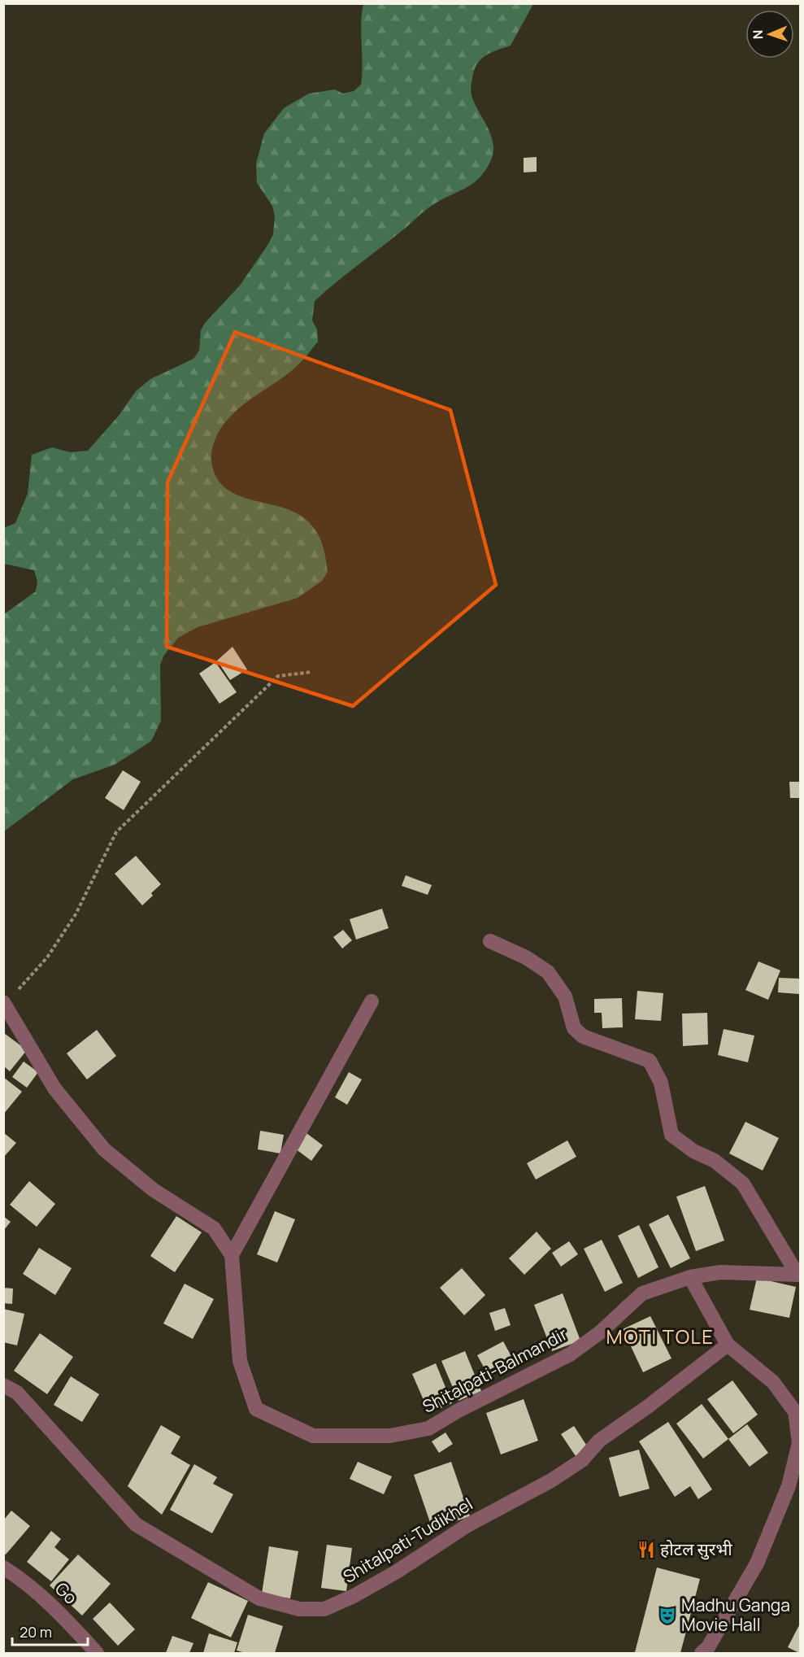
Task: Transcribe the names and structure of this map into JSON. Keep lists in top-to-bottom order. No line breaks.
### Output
{"streets":{"street":["Shitalpati-Balmandir","Shitalpati-Tudikhel","Go"]},"districts":["MOTI TOLE"],"places":{"restaurant":["होटल सुरभी"],"theatre":["Madhu Ganga Movie Hall"]},"scale_bar":"20 m","north":"left"}
